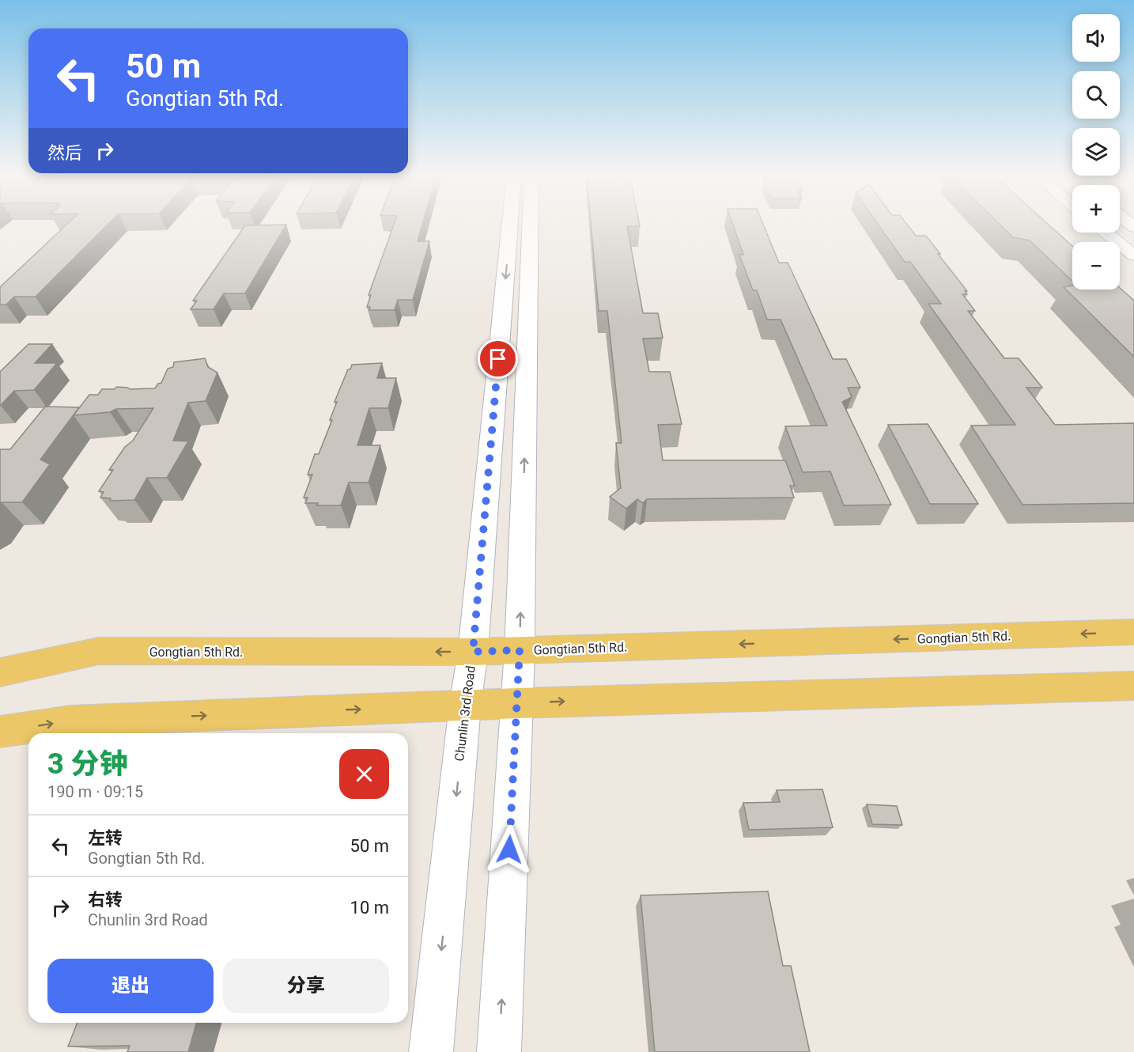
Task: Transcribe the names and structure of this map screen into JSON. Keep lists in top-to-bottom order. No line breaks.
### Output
{"streets":{"main road":["Gongtian 5th Rd."],"street":["Chunlin 3rd Road"]},"crossings":[["Gongtian 5th Rd.","Chunlin 3rd Road"]],"page":{"map_buttons":["+","−"],"turn":["50 m","Gongtian 5th Rd."],"then":"然后","heading":["3 分钟","190 m · 09:15"],"list":[{"name":"左转","note":"Gongtian 5th Rd.","value":"50 m"},{"name":"右转","note":"Chunlin 3rd Road","value":"10 m"}],"buttons":["退出","分享"]}}
